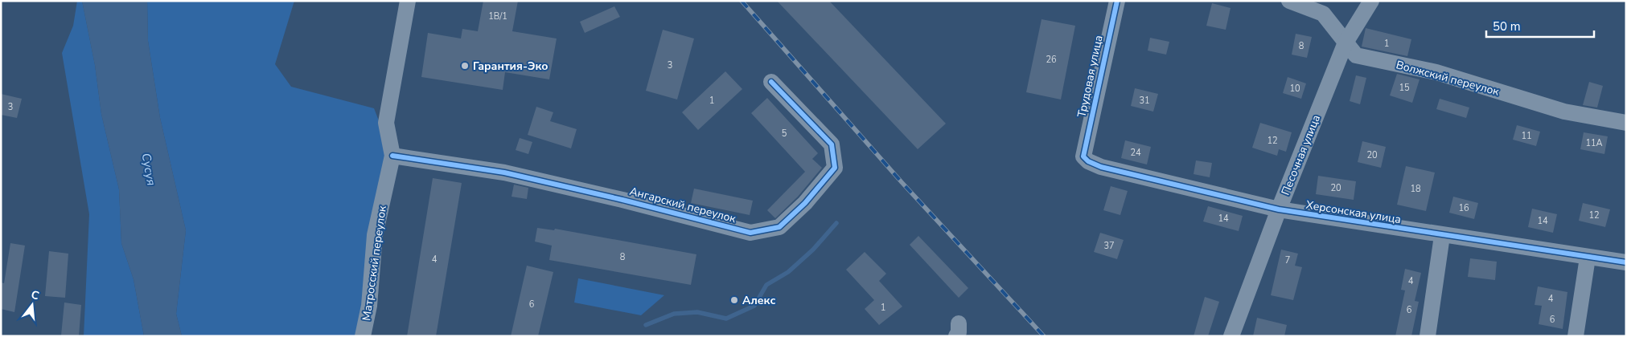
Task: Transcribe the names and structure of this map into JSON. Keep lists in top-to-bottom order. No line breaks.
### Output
{"streets":{"street":["Трудовая улица","Волжский переулок","Песочная улица","Ангарский переулок","Херсонская улица","Матросский переулок"]},"crossings":[["Трудовая улица","Херсонская улица"],["Волжский переулок","Песочная улица"],["Песочная улица","Херсонская улица"],["Ангарский переулок","Матросский переулок"]],"water":["Сусуя"],"places":["Гарантия-Эко","Алекс"],"house_numbers":["1В/1","1","8","26","3","15","10","1","31","3","5","11","12","11А","24","20","20","18","16","12","14","14","37","8","4","7","4","4","6","1","6","6"],"scale_bar":"50 m","north":"top"}
